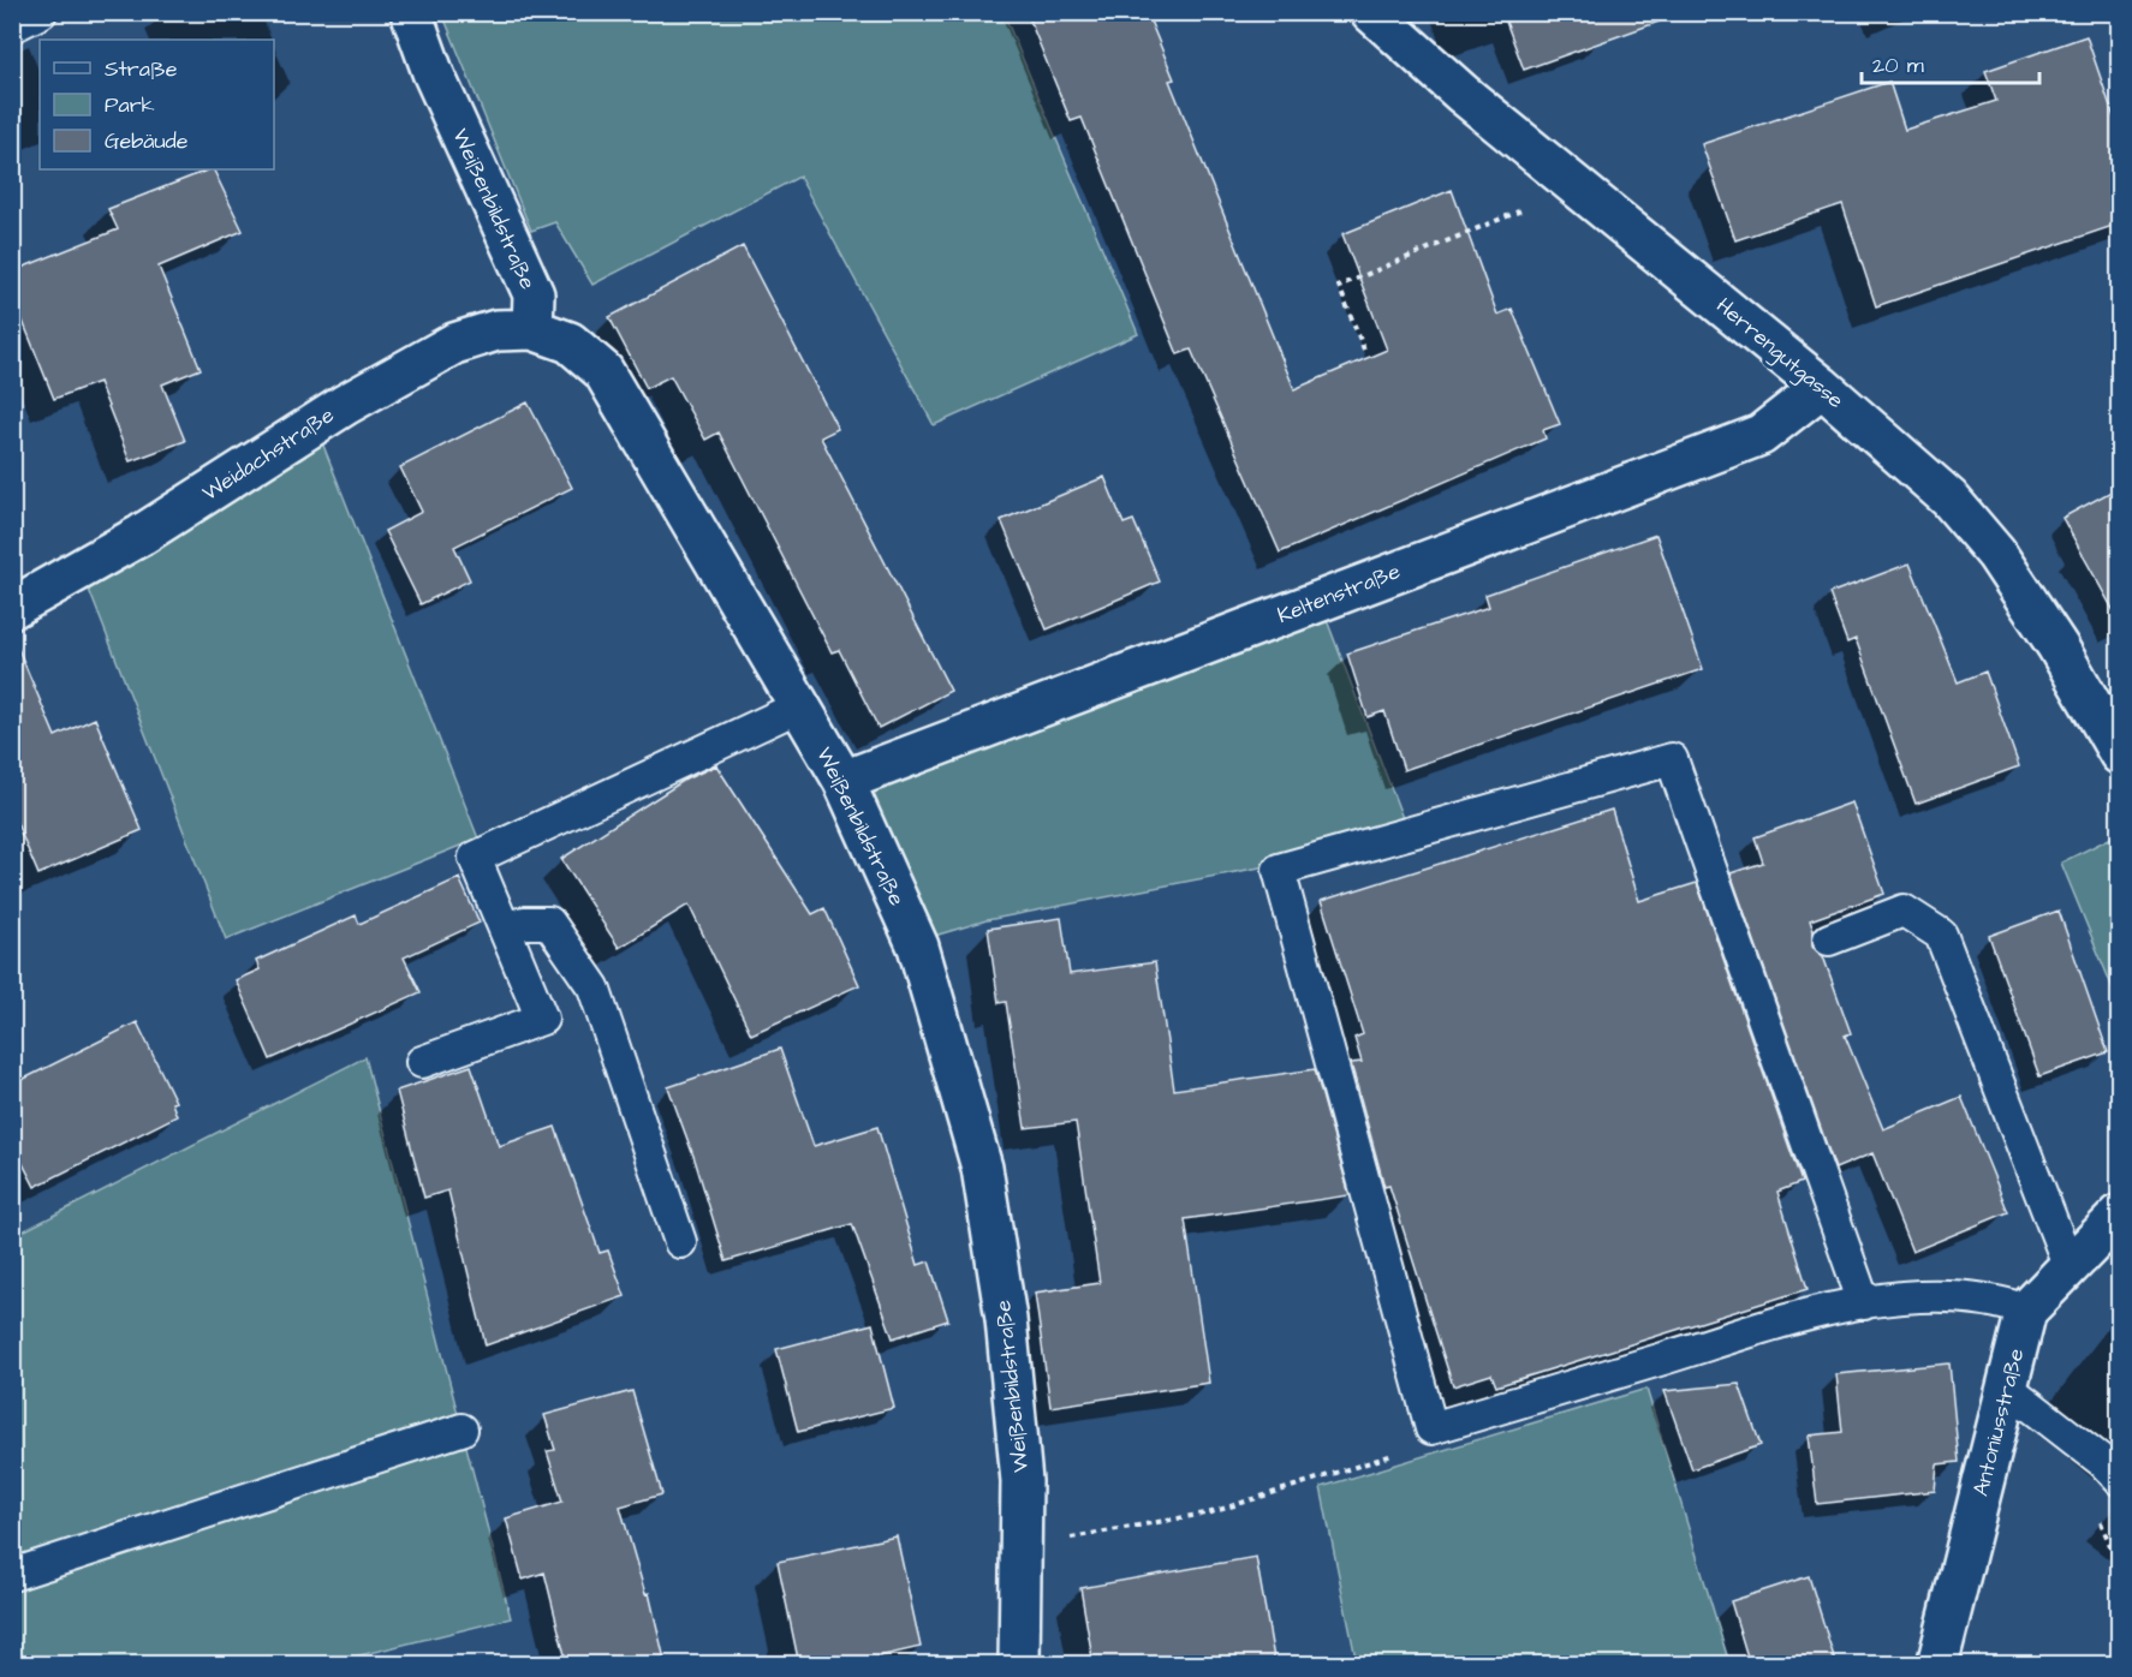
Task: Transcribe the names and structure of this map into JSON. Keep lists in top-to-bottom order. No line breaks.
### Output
{"streets":{"street":["Weißenbildstraße","Herrengutgasse","Weidachstraße","Keltenstraße","Antoniusstraße"]},"crossings":[["Weißenbildstraße","Weidachstraße"],["Weißenbildstraße","Keltenstraße"],["Herrengutgasse","Keltenstraße"]],"legend":["Straße","Park","Gebäude"],"scale_bar":"20 m"}
